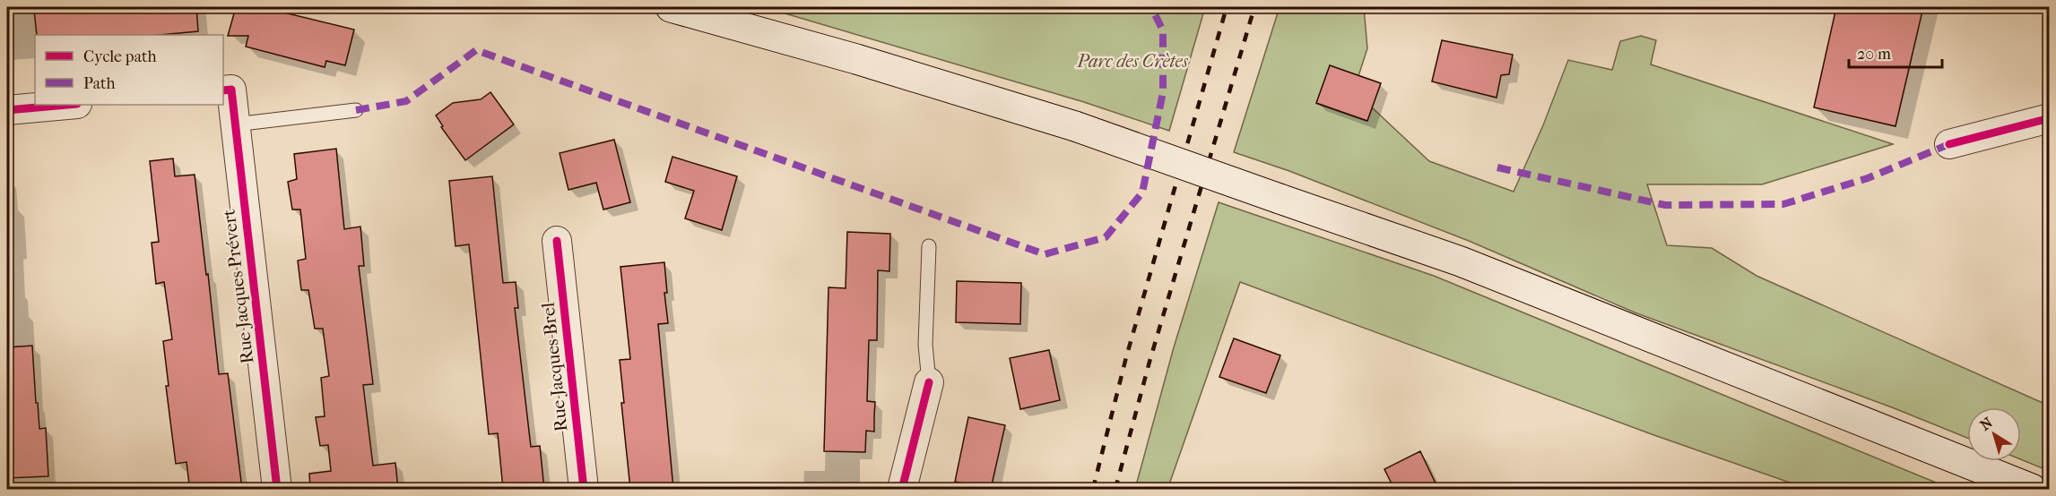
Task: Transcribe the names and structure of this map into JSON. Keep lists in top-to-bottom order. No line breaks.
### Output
{"streets":{"street":["Rue Jacques Prévert","Rue Jacques Brel"]},"parks":["Parc des Crètes"],"legend":["Cycle path","Path"],"scale_bar":"20 m","north":"top left"}
